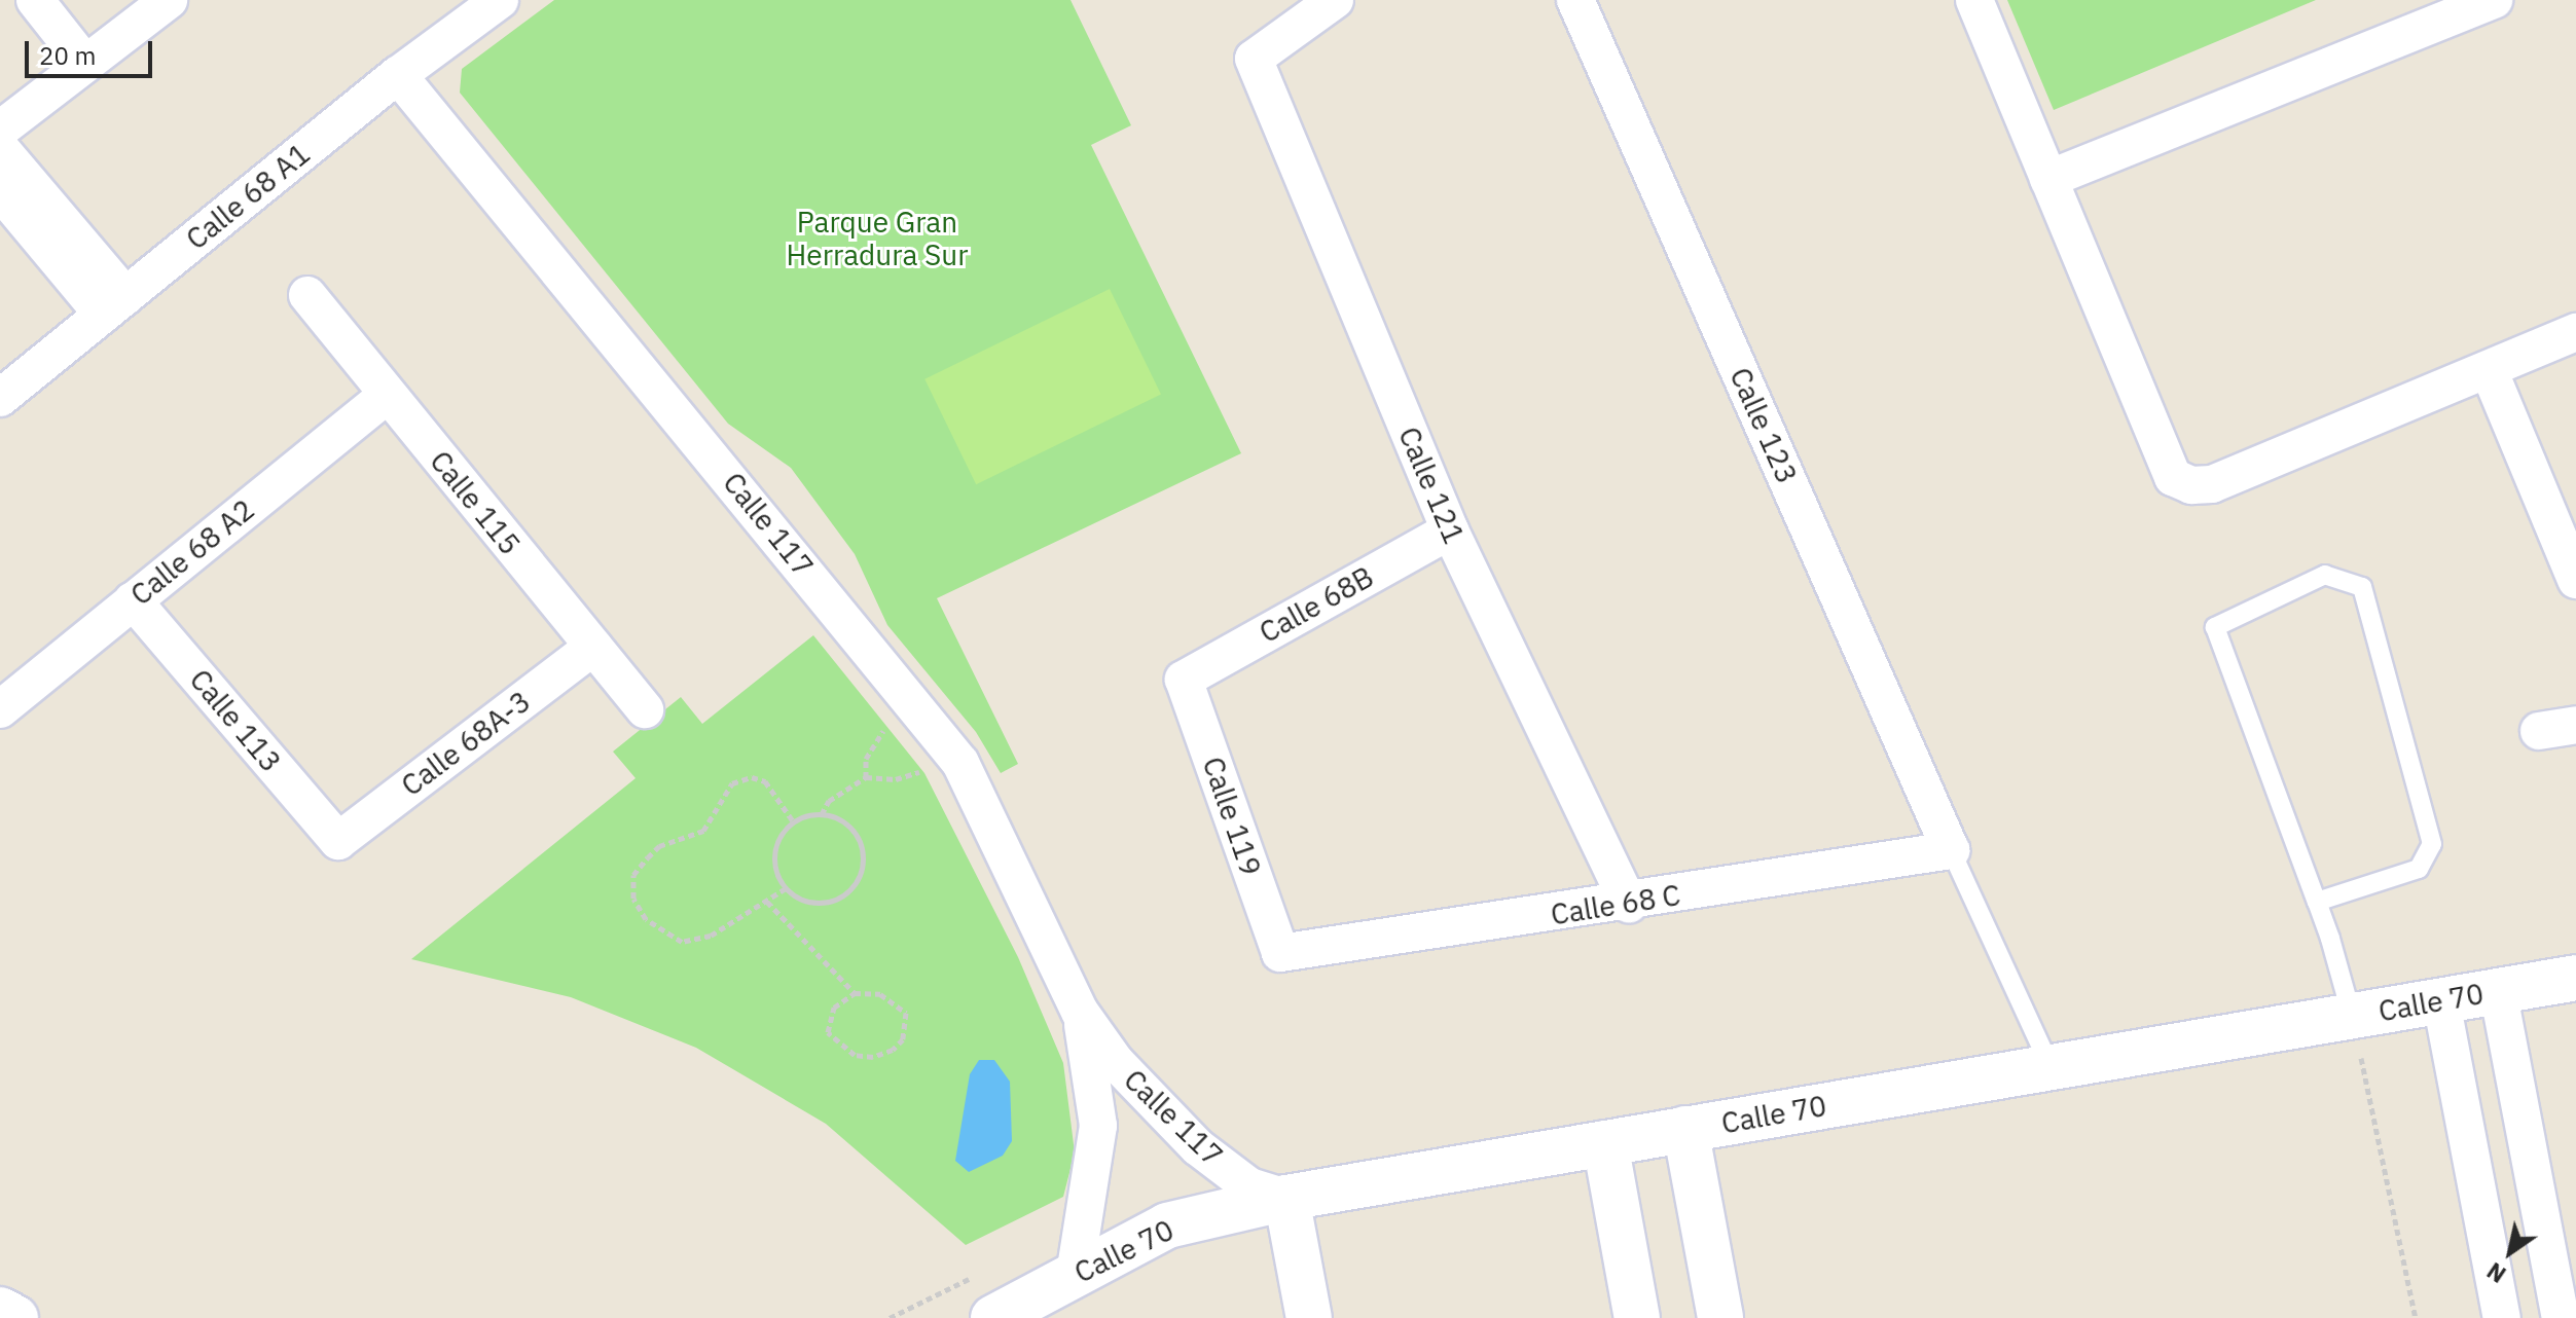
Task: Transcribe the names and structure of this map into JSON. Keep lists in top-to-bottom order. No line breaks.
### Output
{"streets":{"street":["Calle 68 A1","Calle 123","Calle 121","Calle 115","Calle 117","Calle 68 A2","Calle 68B","Calle 113","Calle 68A-3","Calle 119","Calle 68 C","Calle 70"]},"crossings":[["Calle 68 A1","Calle 117"],["Calle 123","Calle 68 C"],["Calle 121","Calle 68B"],["Calle 121","Calle 68 C"],["Calle 115","Calle 68 A2"],["Calle 115","Calle 68A-3"],["Calle 117","Calle 70"],["Calle 68 A2","Calle 113"],["Calle 68B","Calle 119"],["Calle 113","Calle 68A-3"],["Calle 119","Calle 68 C"]],"parks":["Parque Gran Herradura Sur"],"scale_bar":"20 m","north":"bottom left"}
